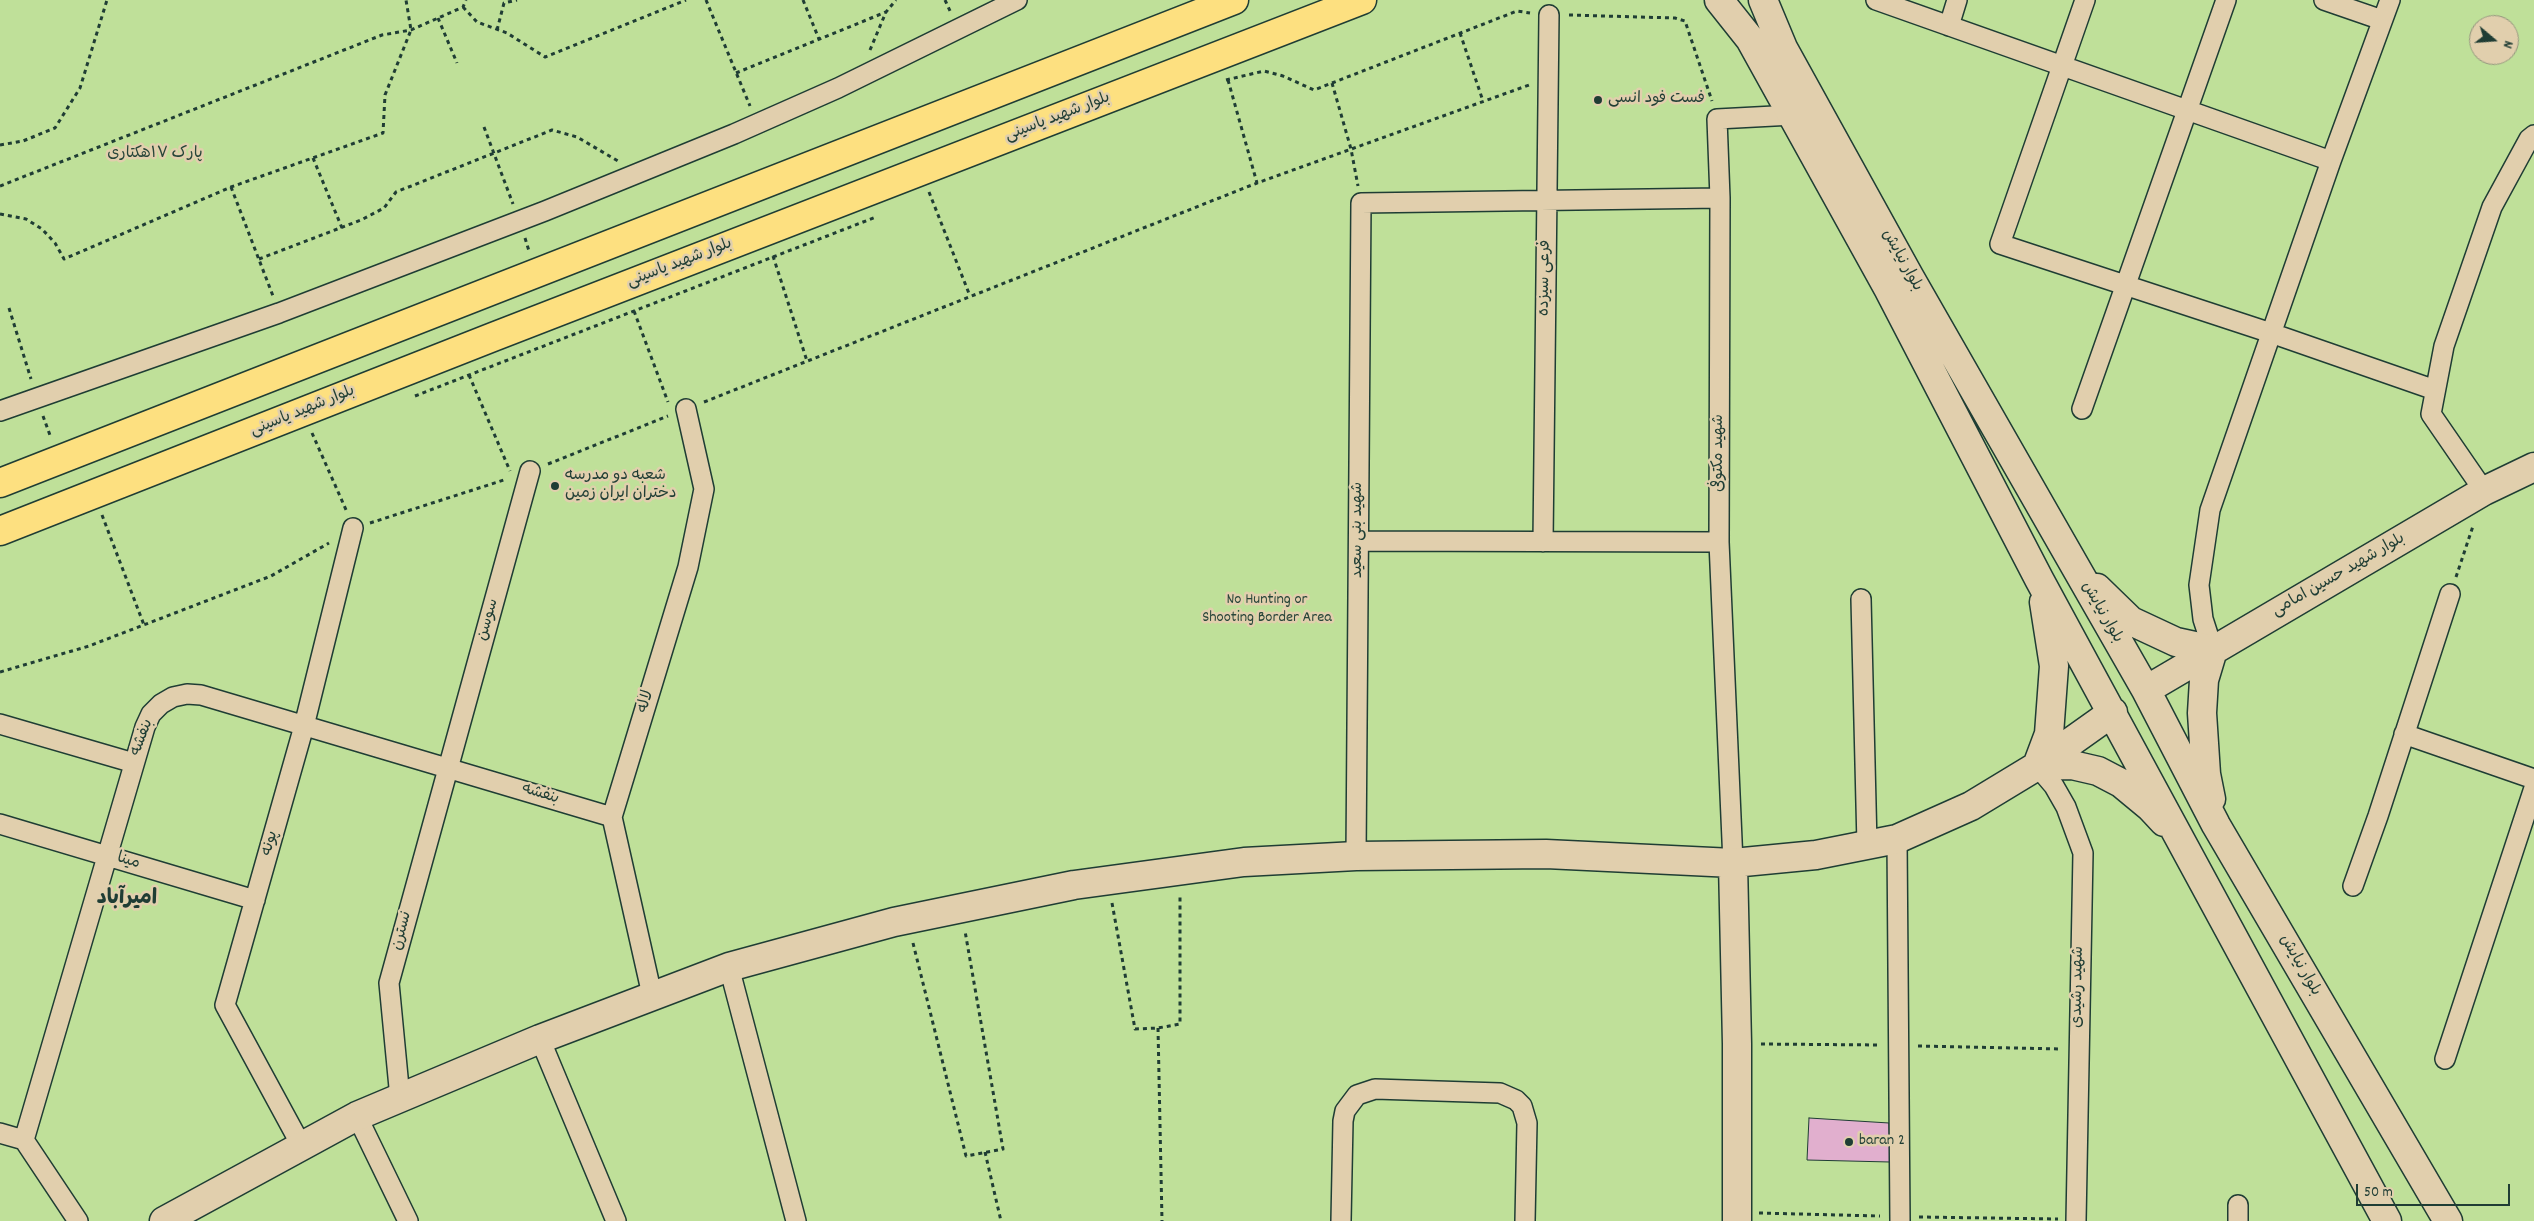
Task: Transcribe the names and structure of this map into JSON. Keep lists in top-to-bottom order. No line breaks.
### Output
{"streets":{"main road":["بلوار شهید یاسینی","بلوار نیایش","بلوار شهید حسین امامی"],"street":["فرعی سیزده","شهید مکتوفی","شهید بنی سعید","سوسن","لاله","بنفشه","پونه","مینا","نسترن","شهید رشیدی"]},"crossings":[["بلوار نیایش","بلوار شهید حسین امامی"],["سوسن","بنفشه"],["سوسن","نسترن"],["لاله","بنفشه"],["بنفشه","پونه"],["بنفشه","مینا"],["بنفشه","نسترن"],["پونه","مینا"]],"districts":["امیرآباد"],"parks":["پارک ۱۷هکتاری","No Hunting or Shooting Border Area"],"places":["فست فود انسی","شعبه دو مدرسه دختران ایران زمین","baran 2"],"scale_bar":"50 m","north":"right"}
